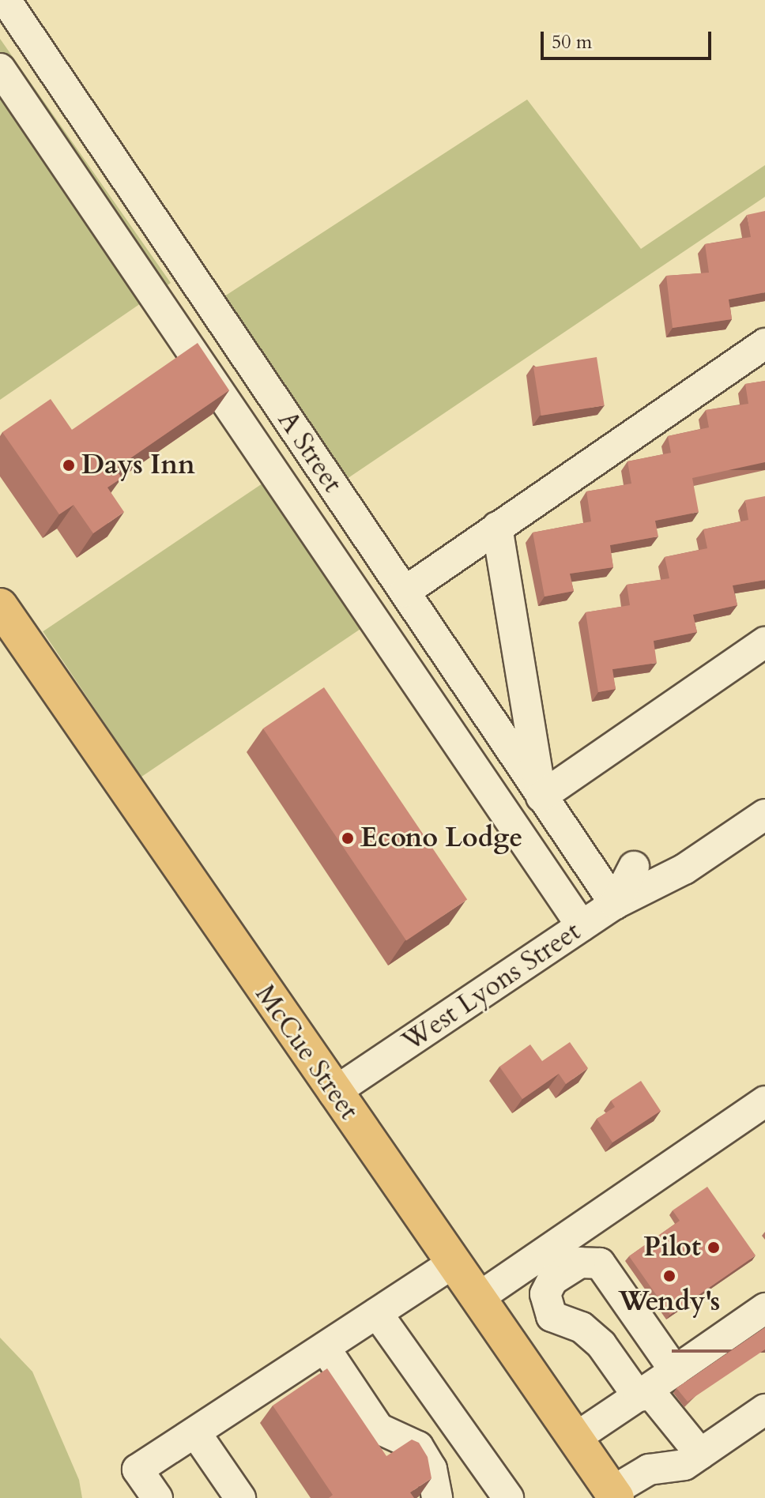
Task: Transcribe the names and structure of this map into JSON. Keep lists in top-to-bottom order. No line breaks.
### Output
{"streets":{"main road":["McCue Street"],"street":["A Street","West Lyons Street"]},"crossings":[["A Street","West Lyons Street"],["West Lyons Street","McCue Street"]],"places":["Days Inn","Econo Lodge","Pilot","Wendy's"],"scale_bar":"50 m"}
